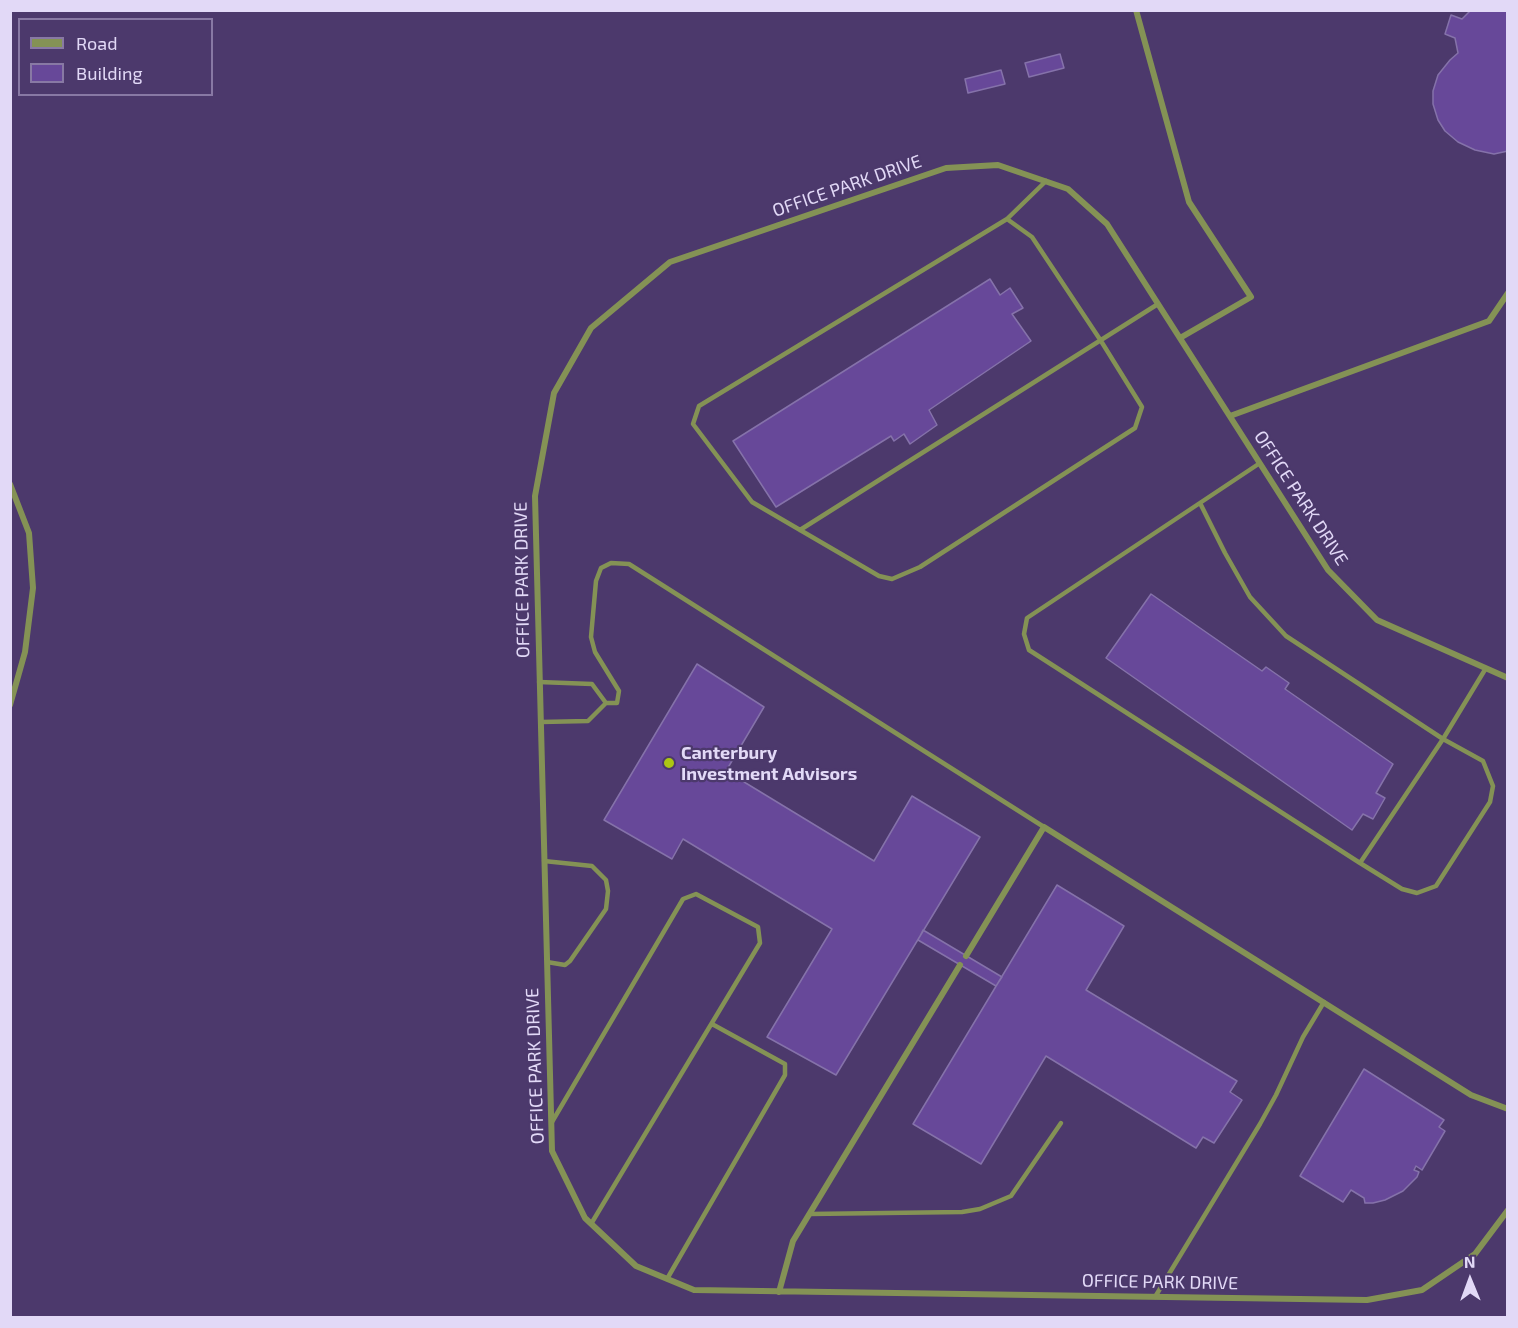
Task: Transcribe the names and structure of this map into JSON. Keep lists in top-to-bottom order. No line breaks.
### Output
{"streets":{"street":["OFFICE PARK DRIVE"]},"places":["Canterbury Investment Advisors"],"legend":["Road","Building"],"north":"top"}
